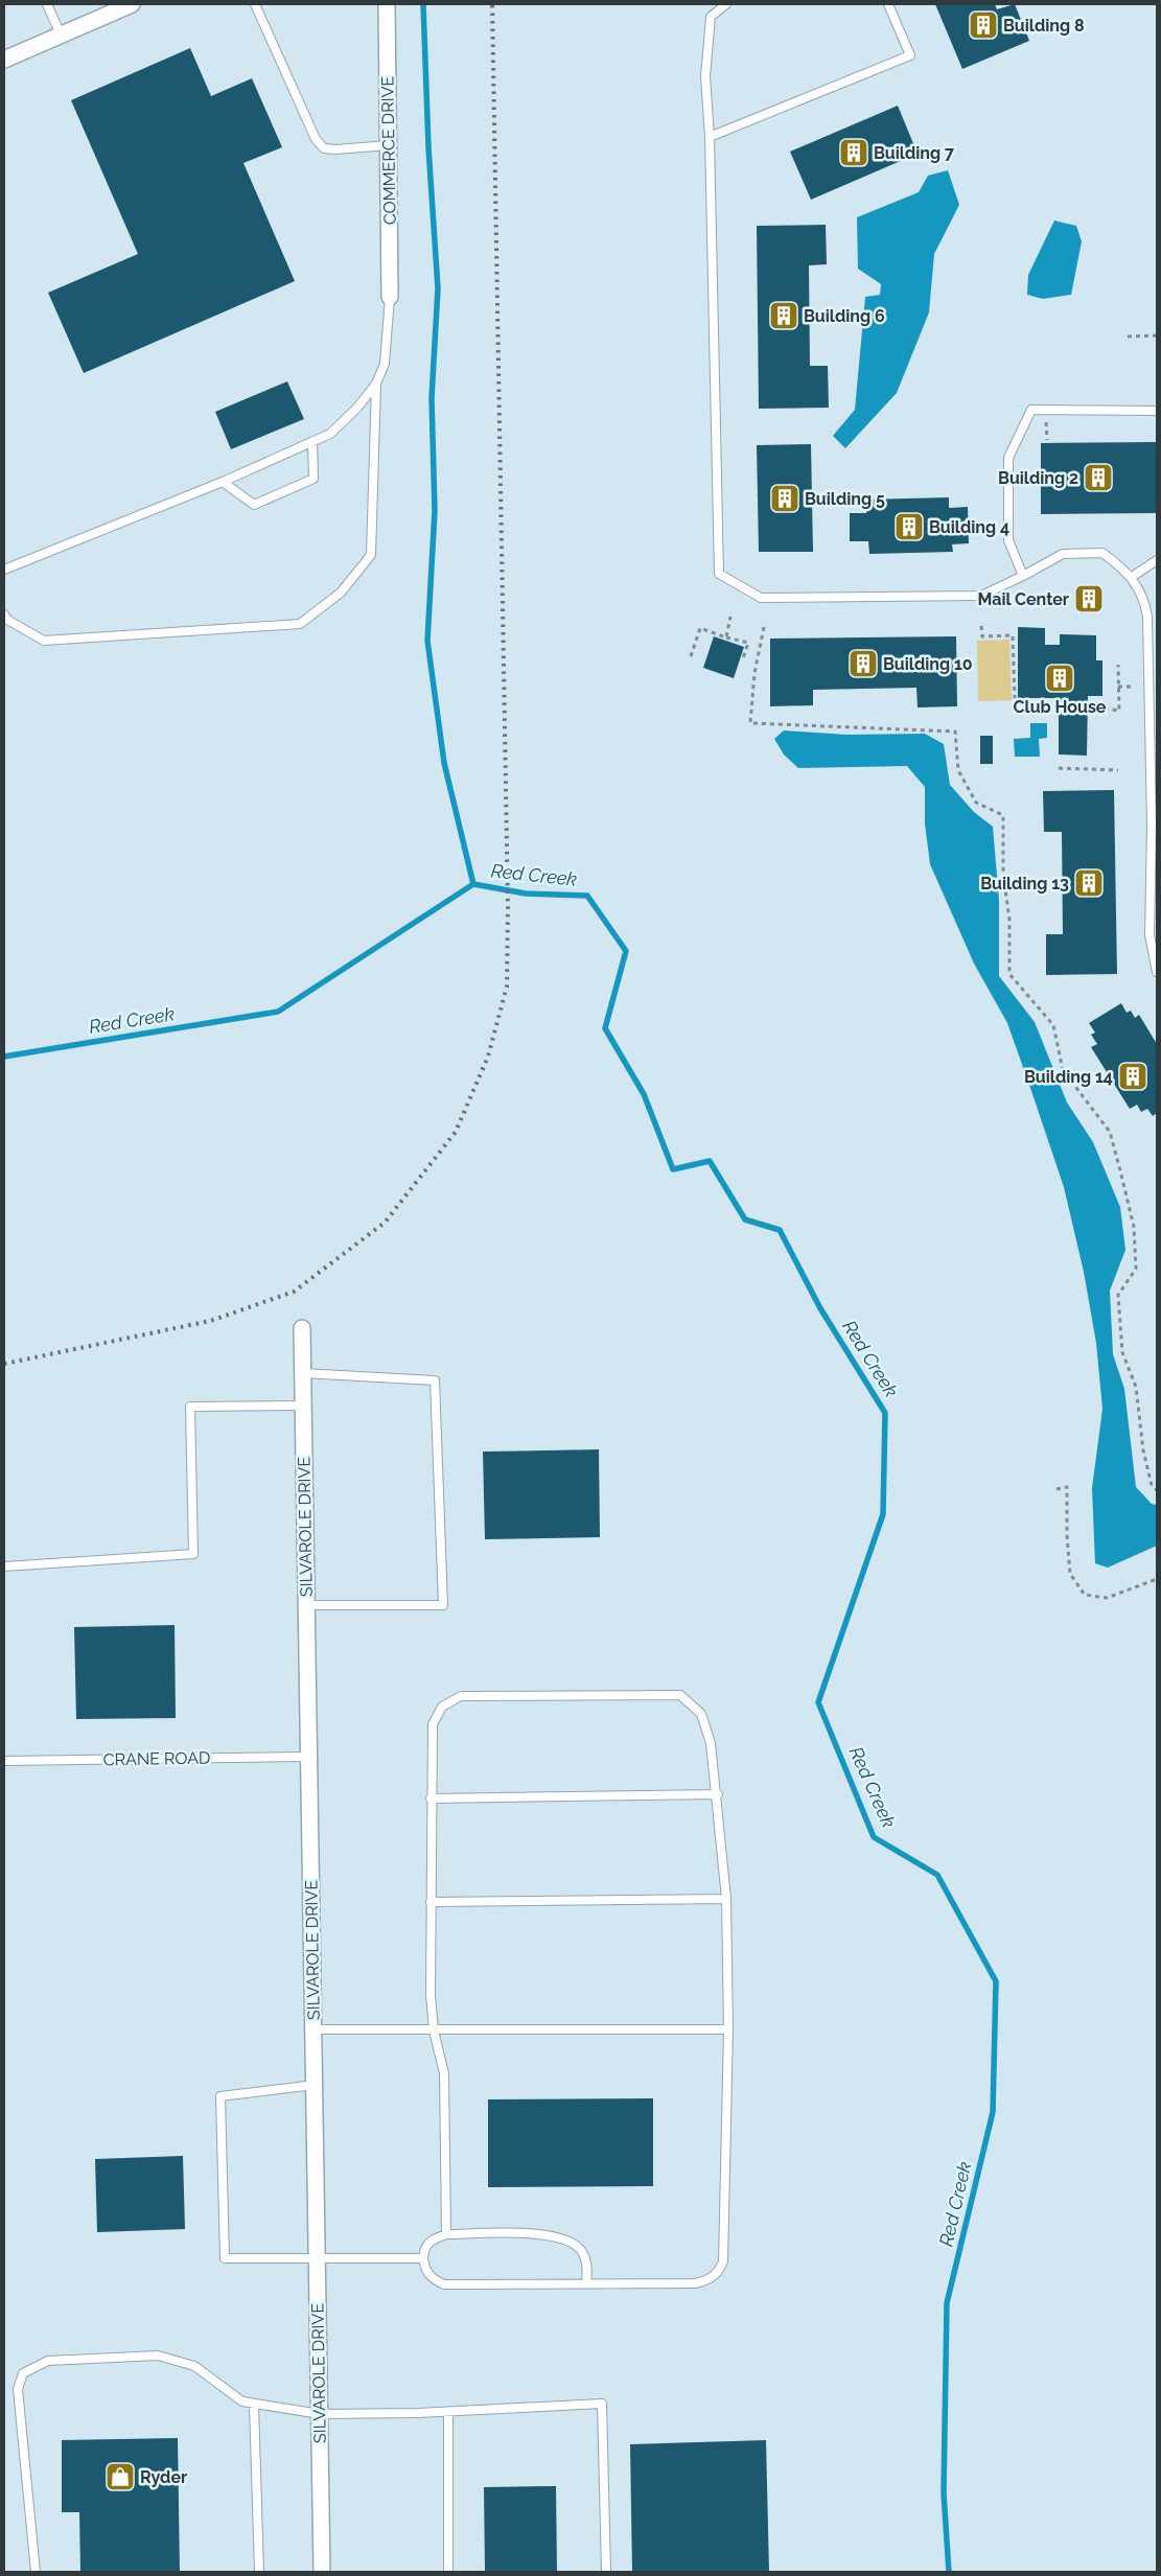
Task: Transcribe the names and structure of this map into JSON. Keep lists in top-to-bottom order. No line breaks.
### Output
{"streets":{"street":["COMMERCE DRIVE","SILVAROLE DRIVE"],"lane":["CRANE ROAD"]},"crossings":[["SILVAROLE DRIVE","CRANE ROAD"]],"water":["Red Creek"],"places":{"building":["Building 8","Building 7","Building 6","Building 2","Building 5","Building 4","Mail Center","Building 10","Club House","Building 13","Building 14"],"shop":["Ryder"]}}
